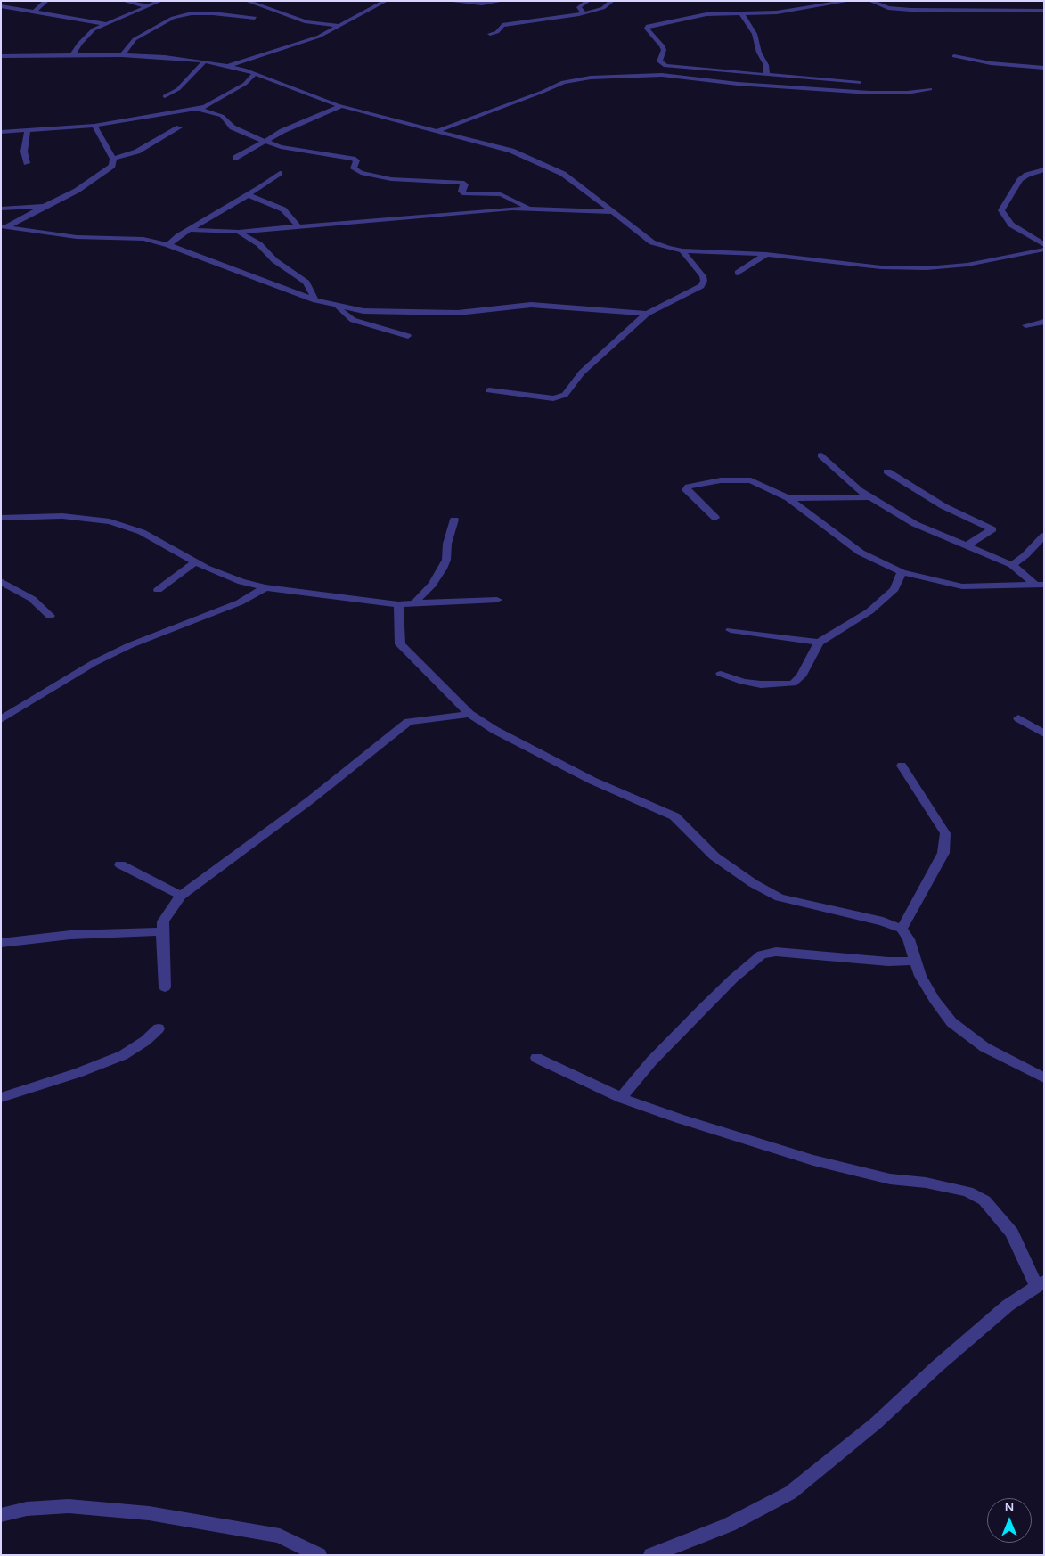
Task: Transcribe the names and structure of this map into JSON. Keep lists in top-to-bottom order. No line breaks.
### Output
{"north":"top"}
